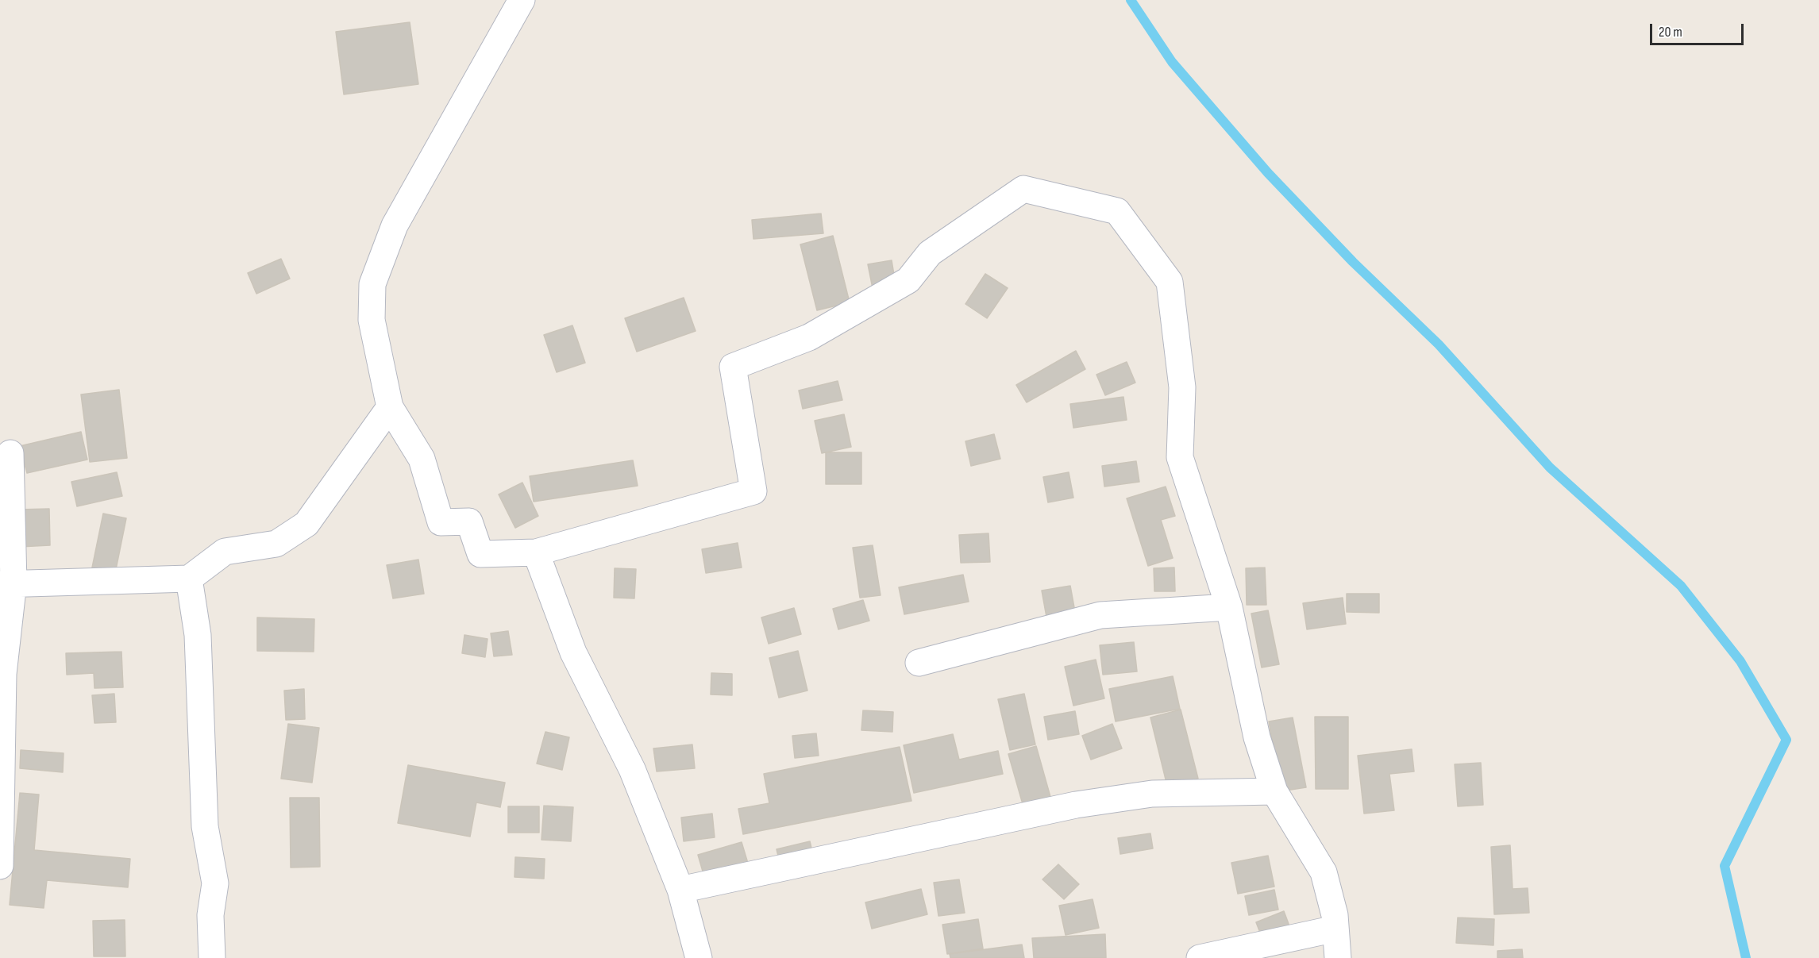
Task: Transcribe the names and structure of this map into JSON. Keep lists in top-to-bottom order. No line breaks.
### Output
{"scale_bar":"20 m"}
